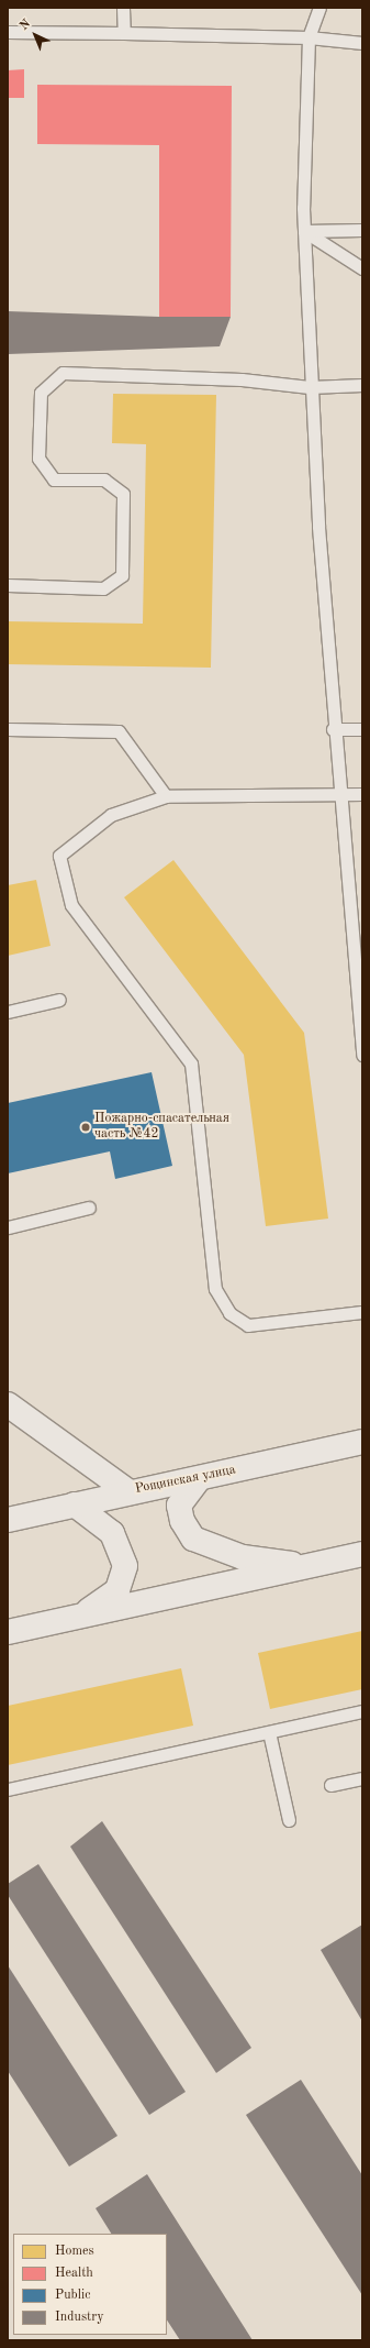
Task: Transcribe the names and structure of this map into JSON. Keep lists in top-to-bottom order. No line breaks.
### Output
{"streets":{"street":["Рощинская улица"]},"places":["Пожарно-спасательная часть №42"],"legend":["Homes","Health","Public","Industry"],"north":"top left"}
